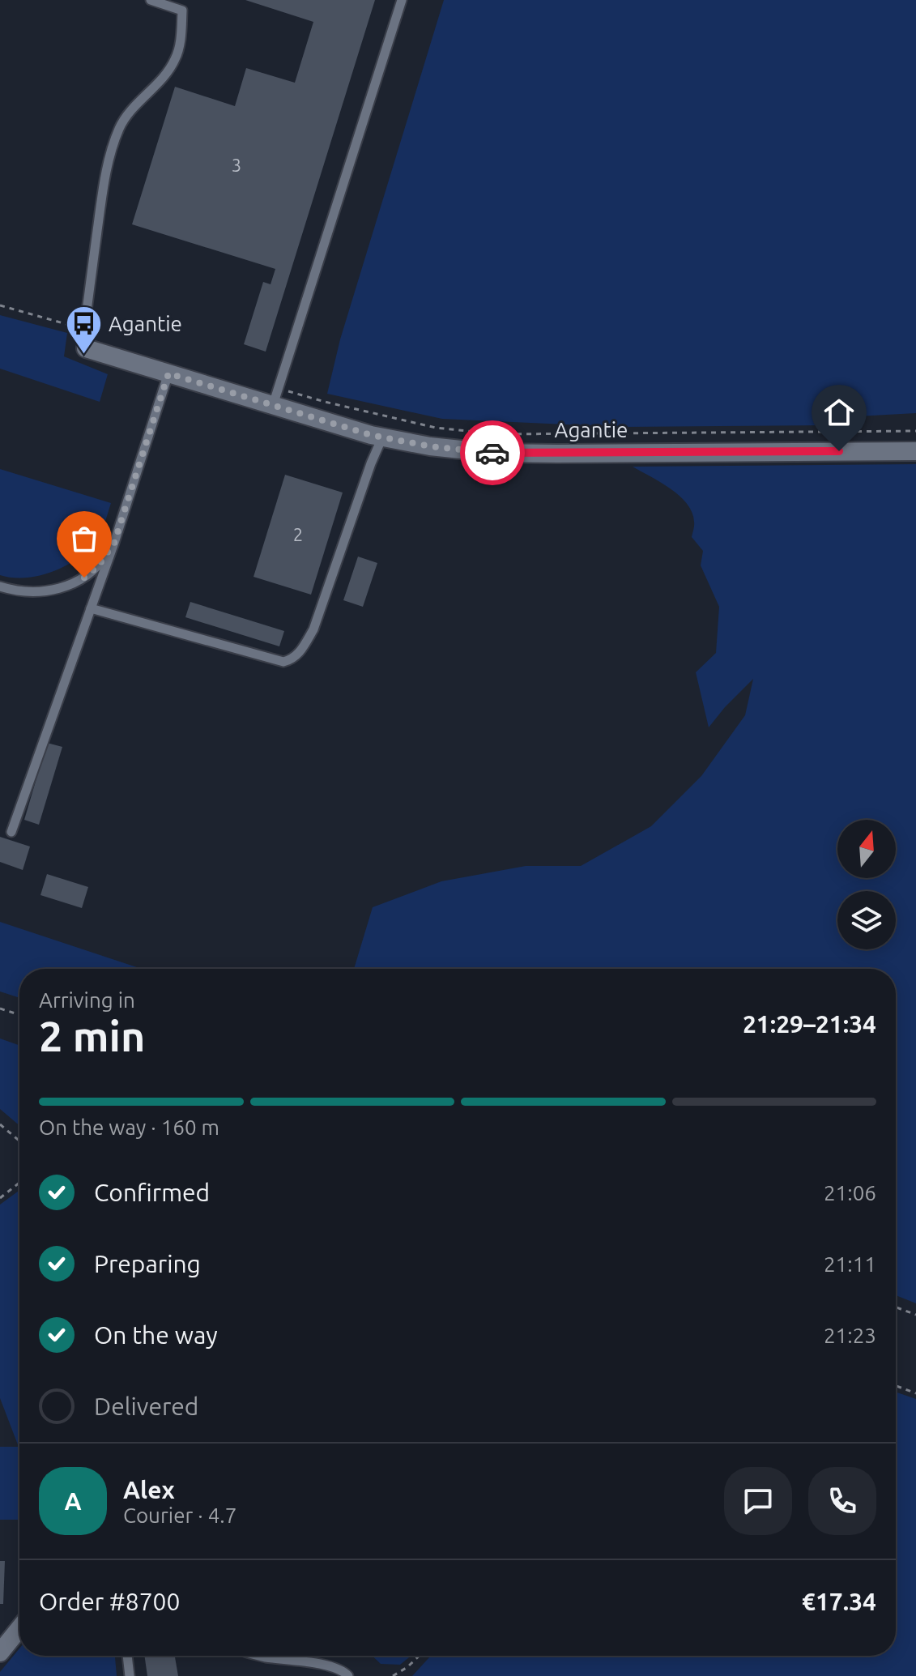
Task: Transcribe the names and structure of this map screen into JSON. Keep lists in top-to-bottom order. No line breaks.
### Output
{"streets":{"street":["Agantie"]},"places":{"bus stop":["Agantie"]},"house_numbers":["3","2"],"north":"top","page":{"heading":["2 min","Arriving in","21:29–21:34"],"panel":["Alex","Courier · 4.7","Order #8700","€17.34"],"bar":"On the way · 160 m","list":[["Confirmed","21:06"],["Preparing","21:11"],["On the way","21:23"],"Delivered"],"round":"A"}}
